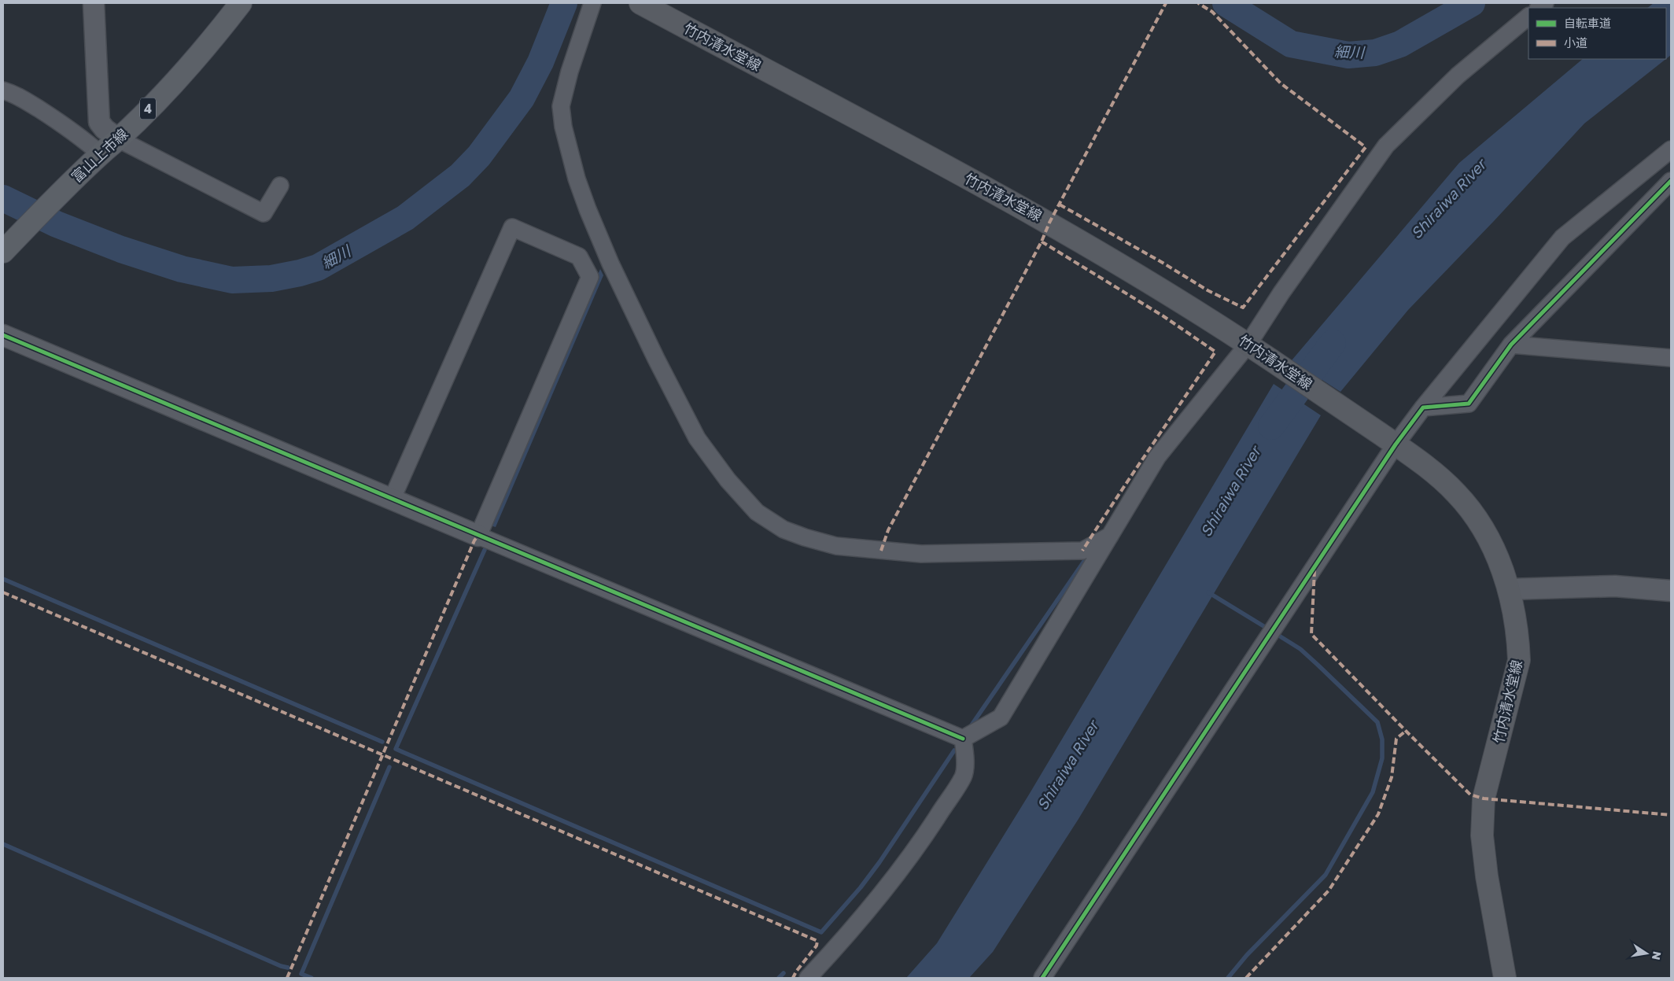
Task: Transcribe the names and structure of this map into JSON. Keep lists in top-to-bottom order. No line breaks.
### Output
{"streets":{"main road":["竹内清水堂線","4","富山上市線"]},"water":["細川","Shiraiwa River"],"legend":["自転車道","小道"],"north":"right"}
